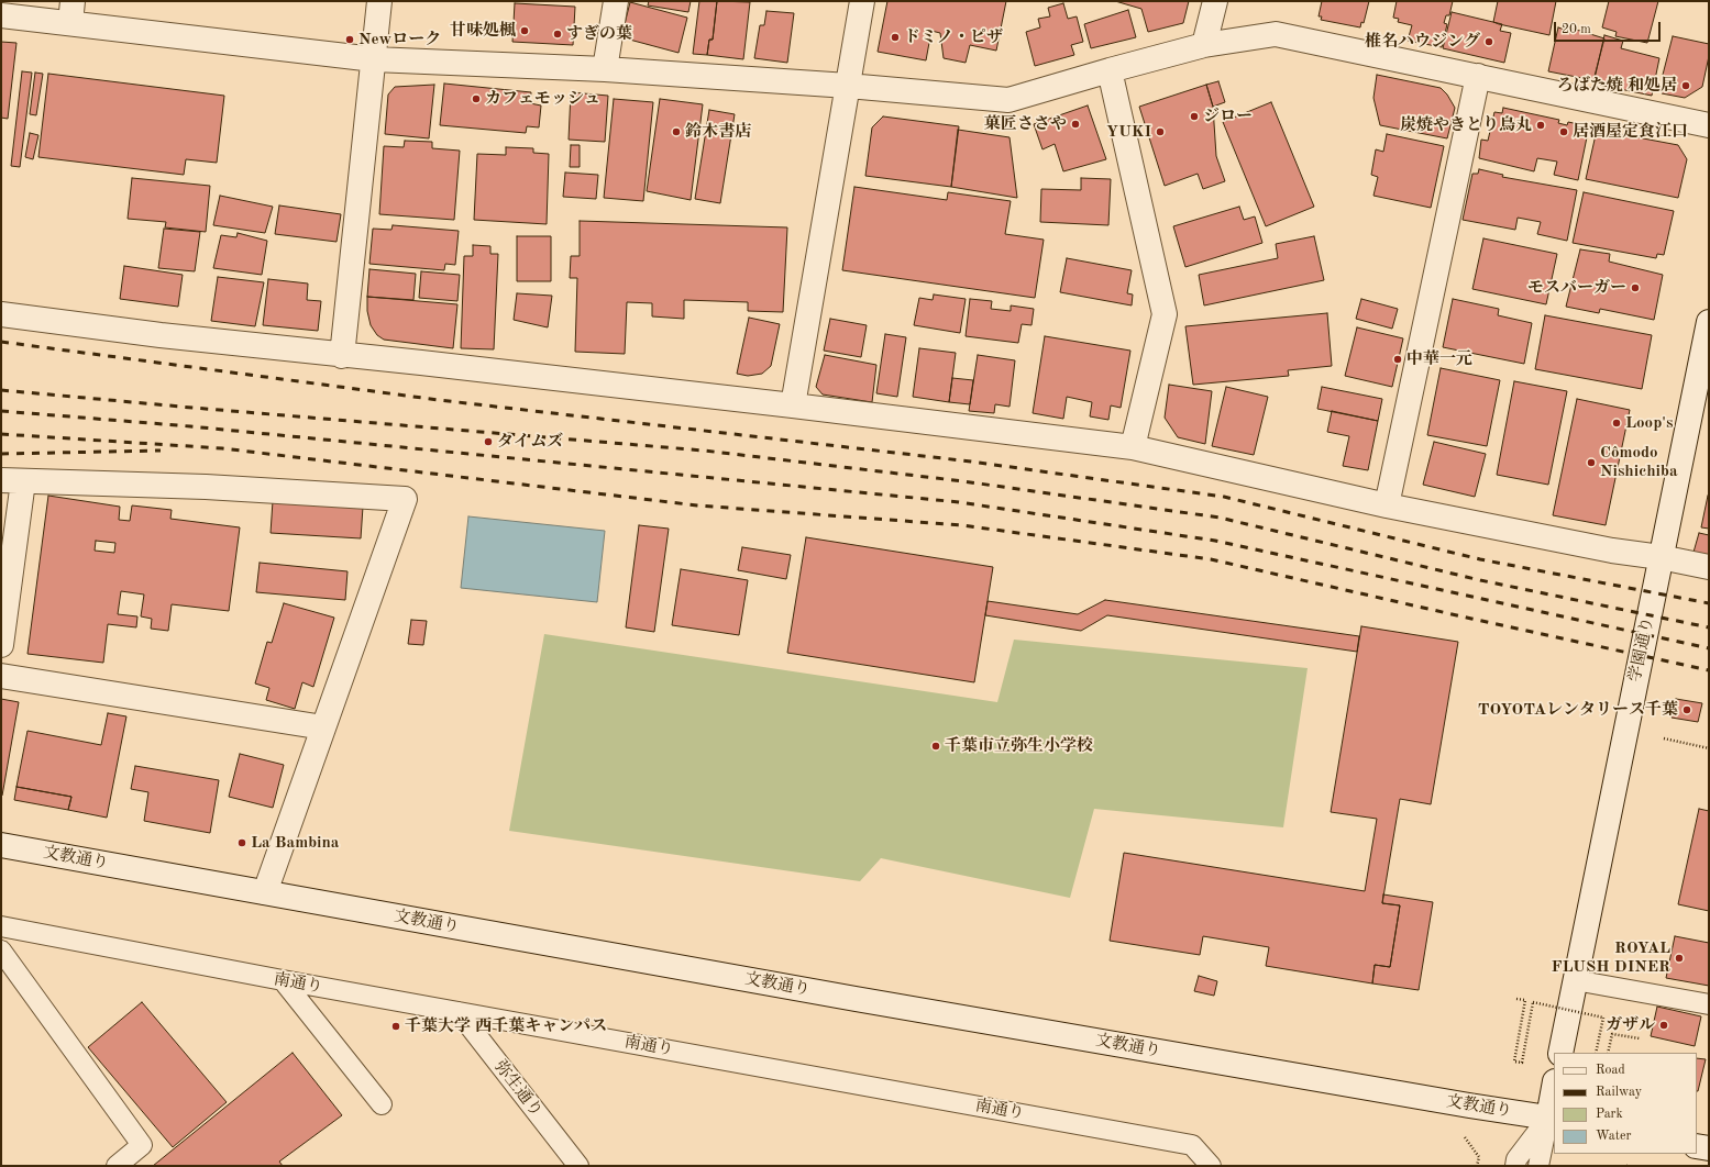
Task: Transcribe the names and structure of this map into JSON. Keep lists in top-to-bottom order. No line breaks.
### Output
{"streets":{"street":["学園通り","文教通り"],"lane":["南通り","弥生通り"]},"crossings":[["南通り","弥生通り"]],"places":["甘味処楓","すぎの葉","ドミノ・ピザ","Newローク","椎名ハウジング","ろばた焼 和処居","カフェモッシュ","ジロー","菓匠ささや","炭焼やきとり鳥丸","鈴木書店","YUKI","居酒屋定食江口","モスバーガー","中華一元","Loop's","タイムズ","Cômodo Nishichiba","TOYOTAレンタリース千葉","千葉市立弥生小学校","La Bambina","ROYAL FLUSH DINER","ガザル","千葉大学 西千葉キャンパス"],"legend":["Road","Railway","Park","Water"],"scale_bar":"20 m"}
